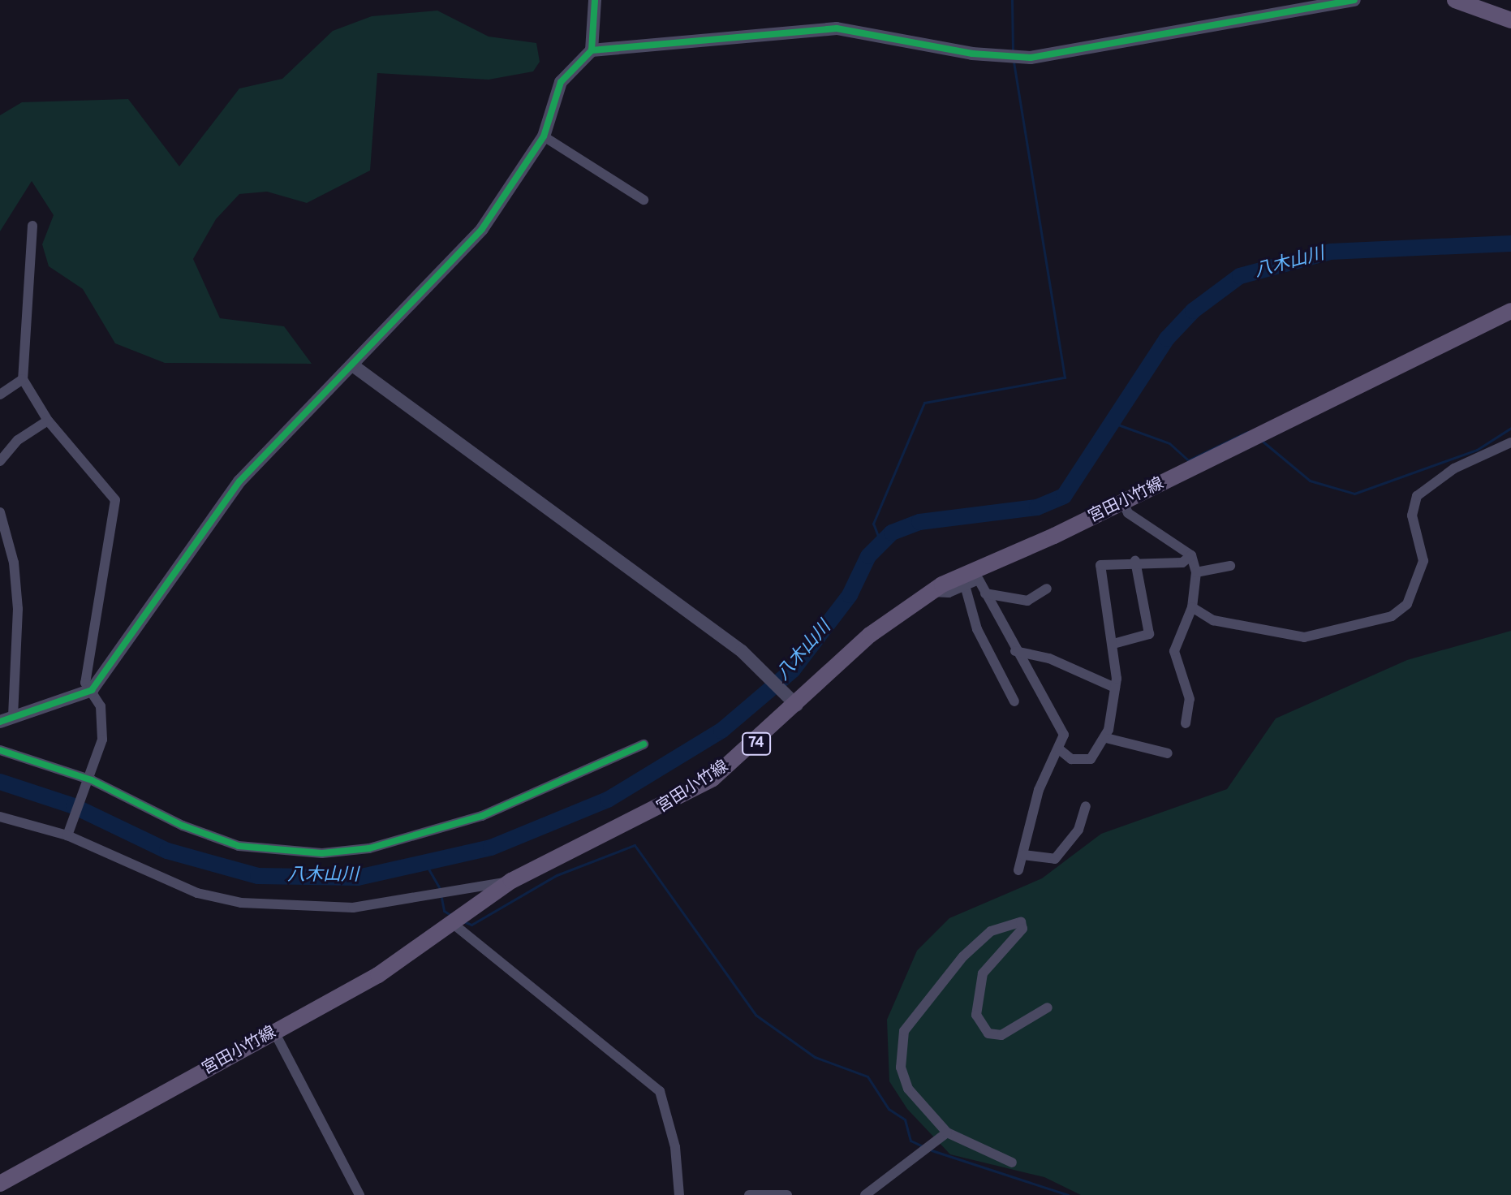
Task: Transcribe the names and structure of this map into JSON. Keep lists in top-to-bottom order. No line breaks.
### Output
{"streets":{"main road":["宮田小竹線","74"]},"water":["八木山川"]}
